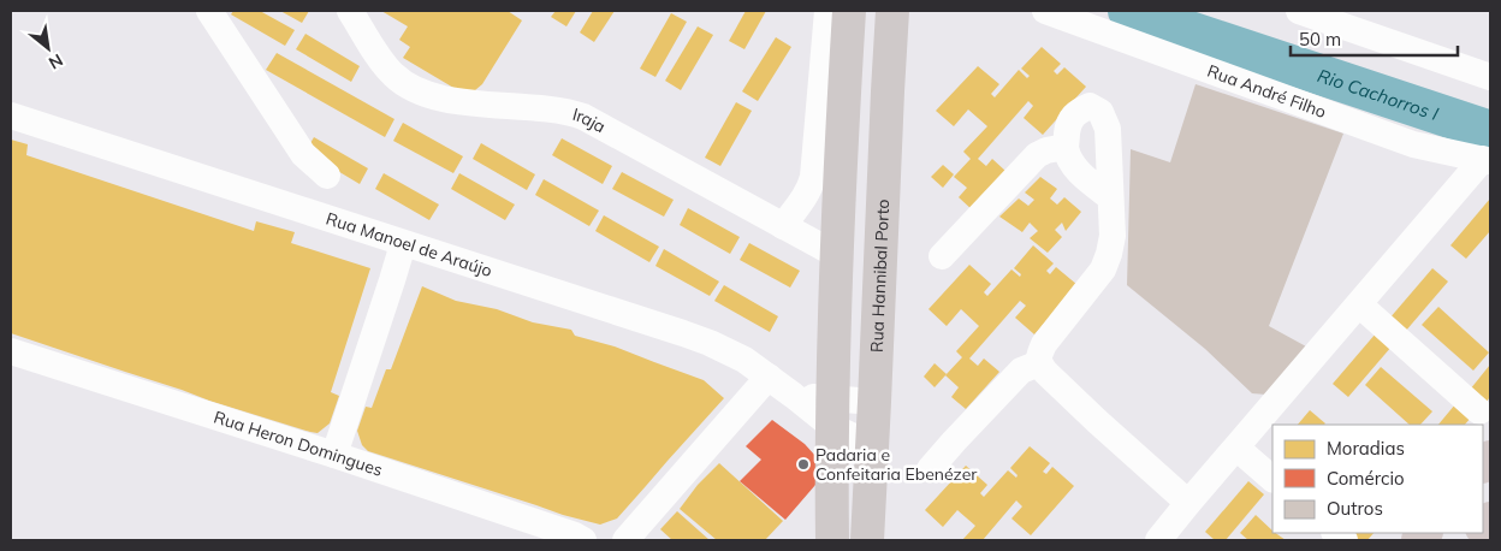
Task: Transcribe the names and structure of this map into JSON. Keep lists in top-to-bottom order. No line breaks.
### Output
{"streets":{"main road":["Rua Hannibal Porto"],"street":["Rua André Filho","Iraja","Rua Manoel de Araújo","Rua Heron Domingues"]},"crossings":[["Rua Manoel de Araújo","Rua Hannibal Porto"]],"water":["Rio Cachorros I"],"places":["Padaria e Confeitaria Ebenézer"],"legend":["Moradias","Comércio","Outros"],"scale_bar":"50 m","north":"bottom right"}
